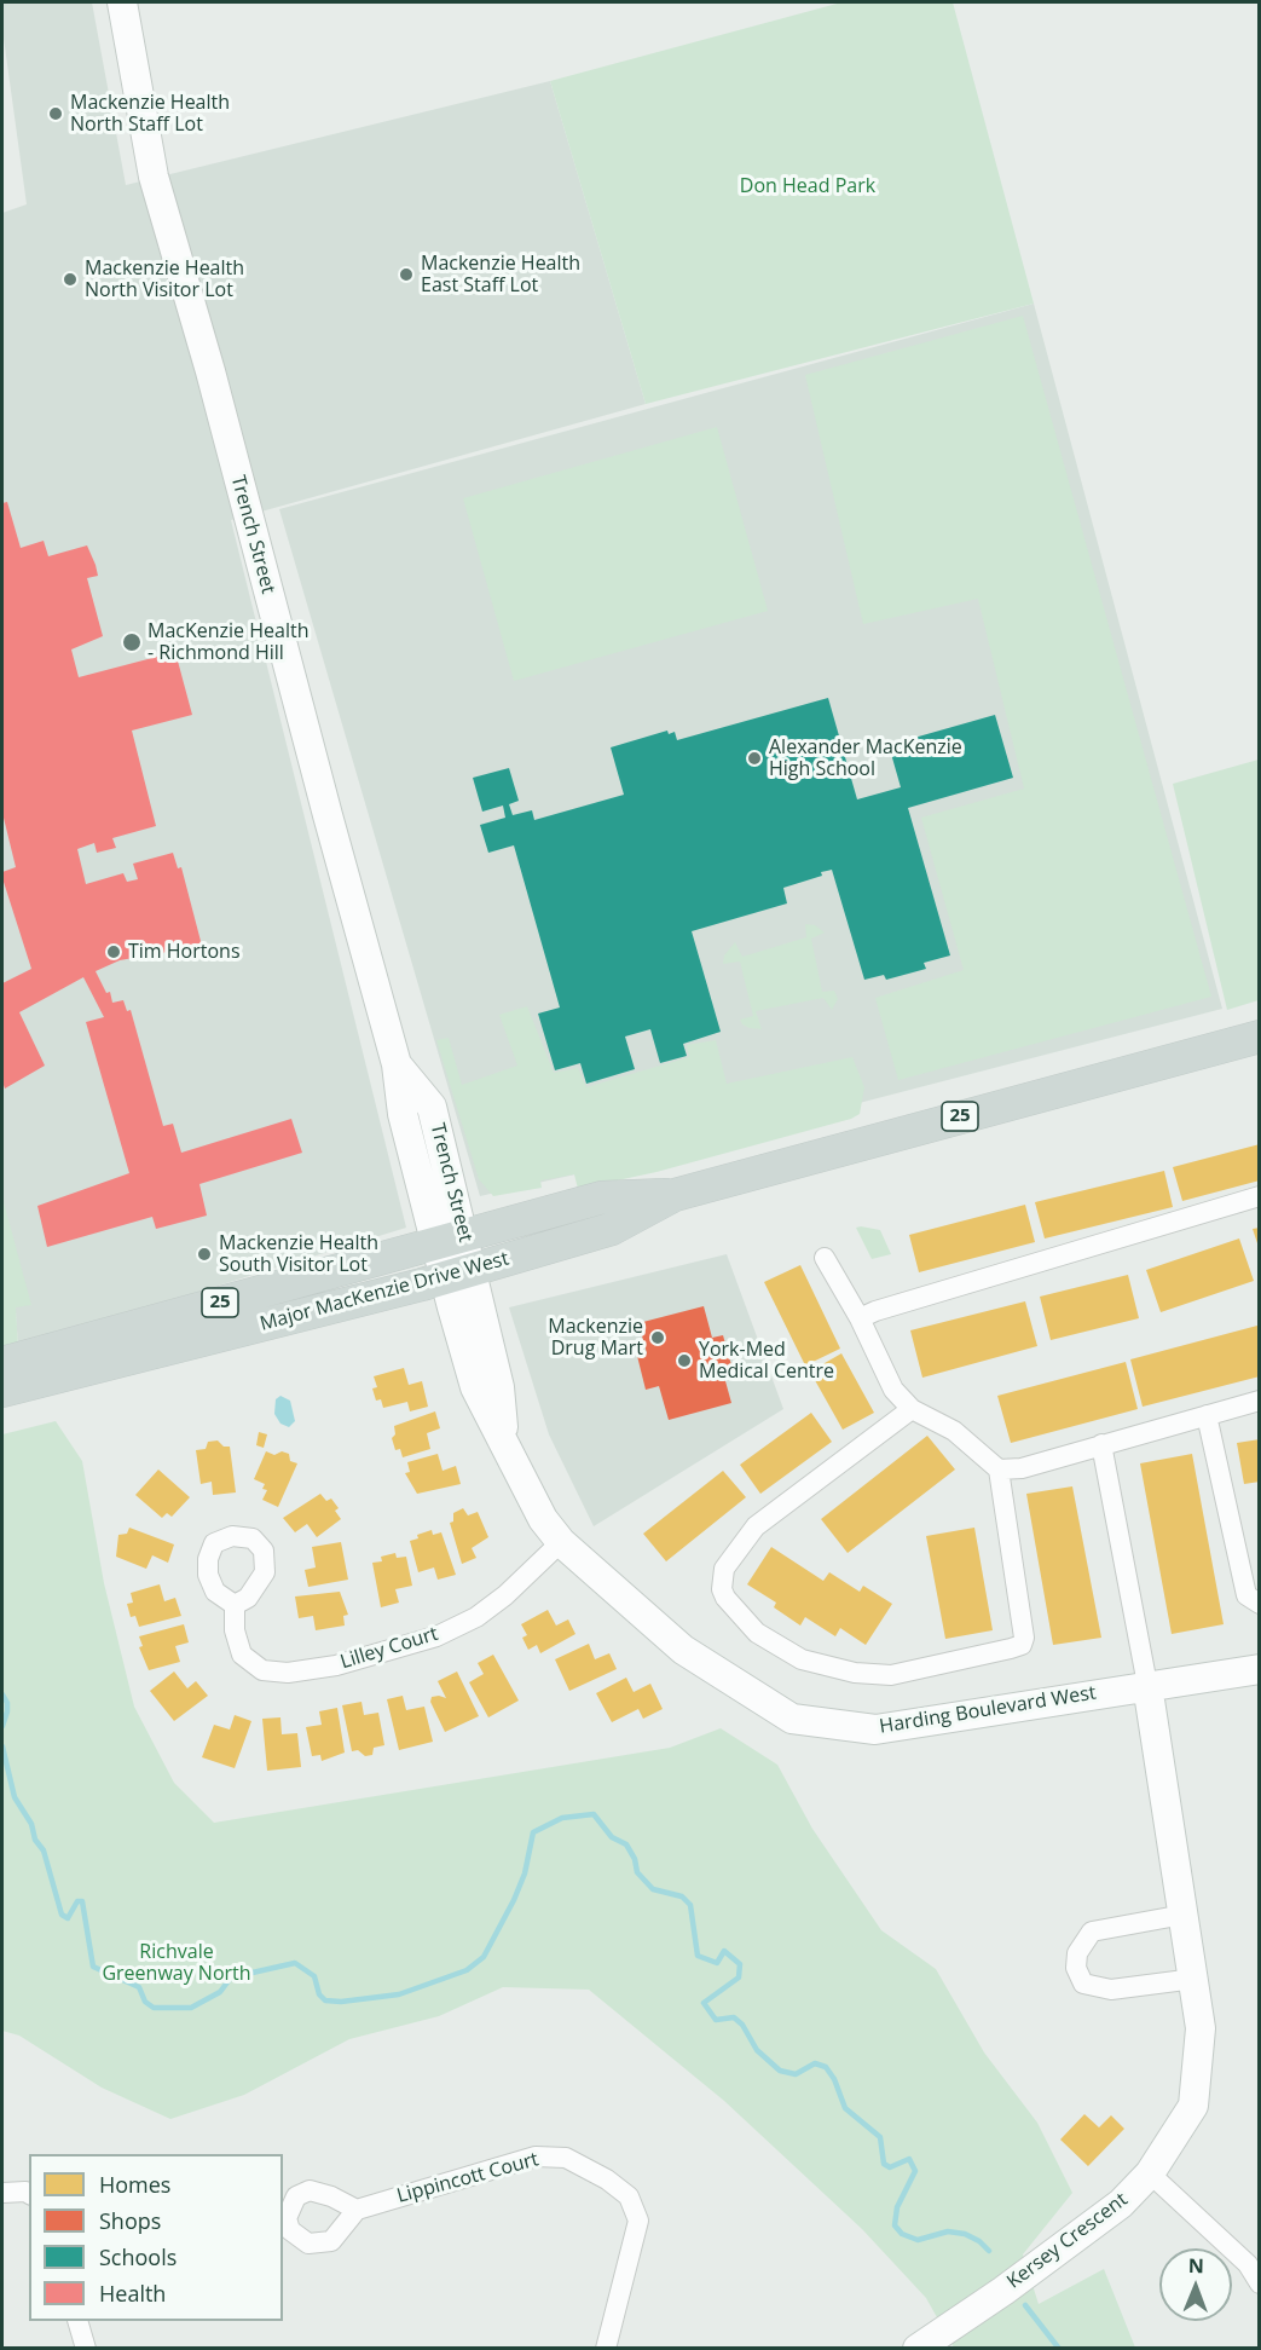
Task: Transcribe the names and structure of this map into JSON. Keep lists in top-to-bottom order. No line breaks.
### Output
{"streets":{"main road":["25","Major MacKenzie Drive West"],"street":["Trench Street","Lilley Court","Harding Boulevard West","Lippincott Court","Kersey Crescent"]},"crossings":[["Trench Street","Major MacKenzie Drive West"],["Trench Street","Harding Boulevard West"],["Lilley Court","Harding Boulevard West"],["Harding Boulevard West","Kersey Crescent"]],"parks":["Don Head Park","Richvale Greenway North"],"places":["Mackenzie Health North Staff Lot","Mackenzie Health East Staff Lot","Mackenzie Health North Visitor Lot","MacKenzie Health - Richmond Hill","Alexander MacKenzie High School","Tim Hortons","Mackenzie Health South Visitor Lot","Mackenzie Drug Mart","York-Med Medical Centre"],"legend":["Homes","Shops","Schools","Health"],"north":"top"}
